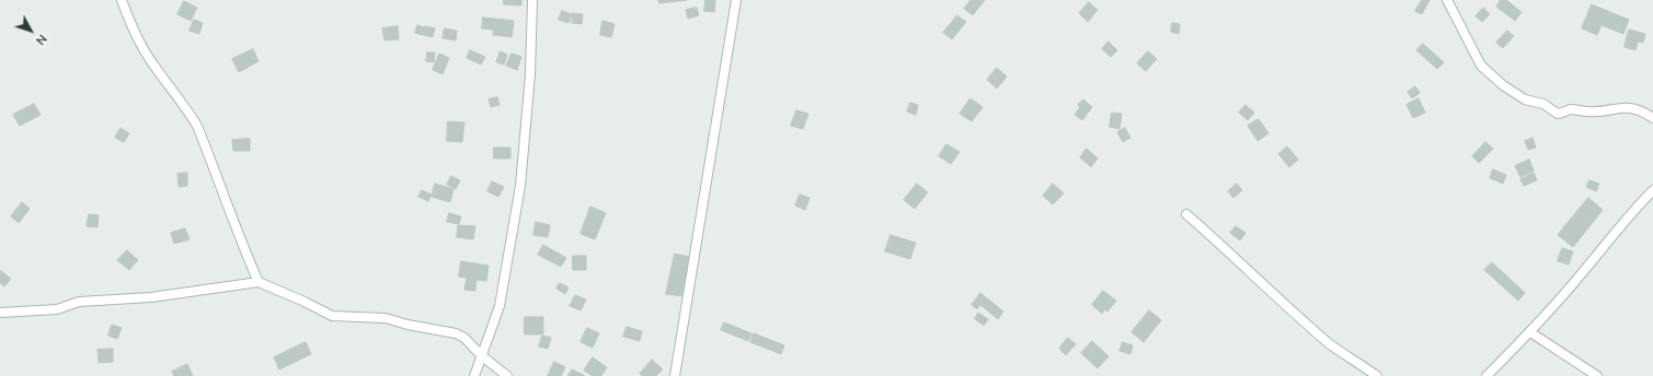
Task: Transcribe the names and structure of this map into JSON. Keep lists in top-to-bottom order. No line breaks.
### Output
{"north":"bottom right"}
